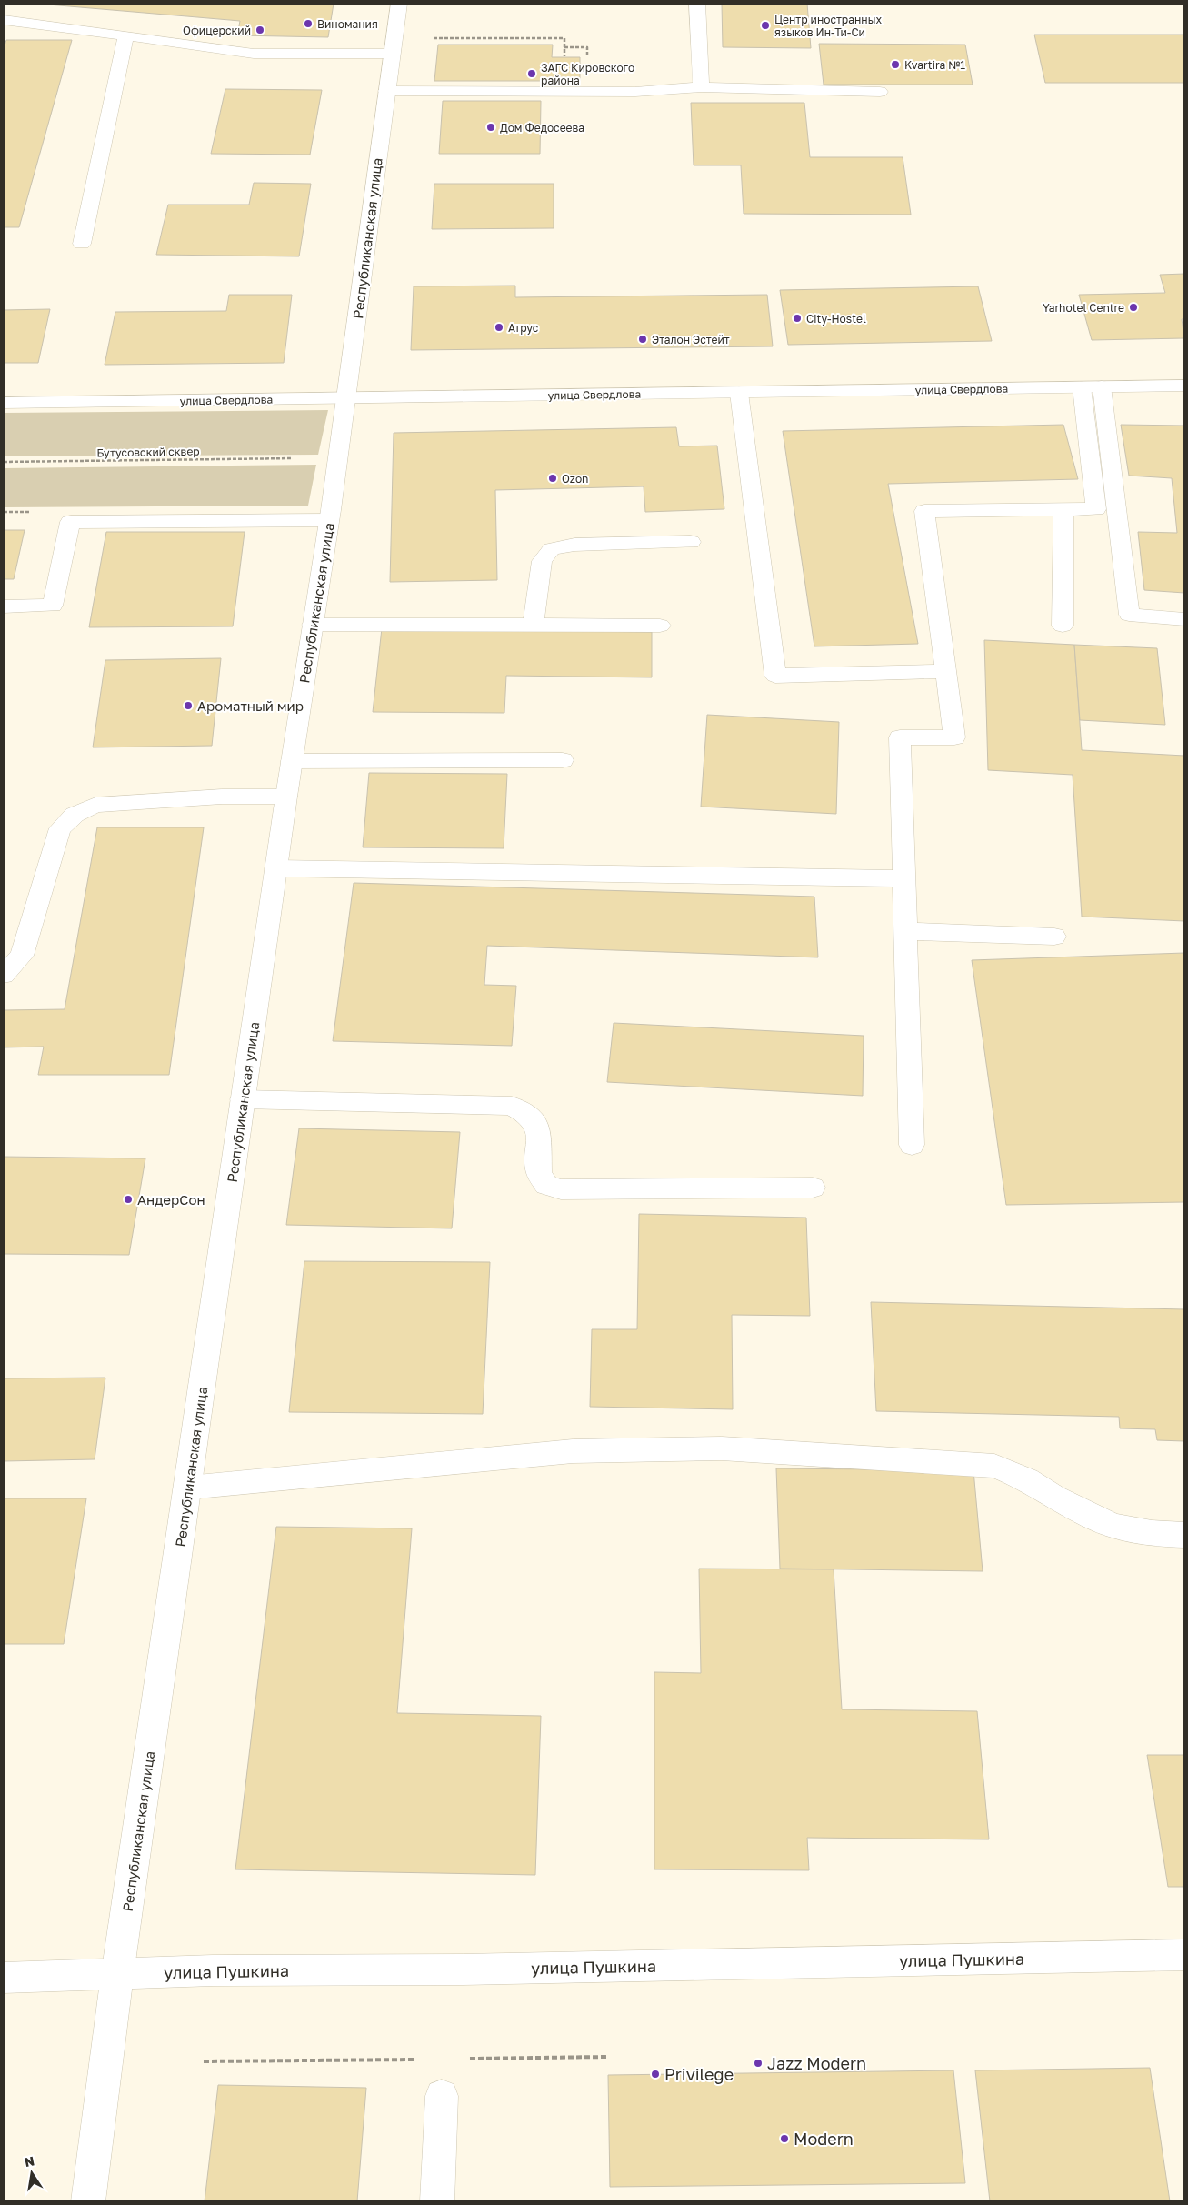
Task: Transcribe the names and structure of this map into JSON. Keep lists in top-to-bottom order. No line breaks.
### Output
{"streets":{"main road":["Республиканская улица","улица Свердлова","улица Пушкина"],"path":["Бутусовский сквер"]},"crossings":[["Республиканская улица","улица Свердлова"],["Республиканская улица","улица Пушкина"]],"places":["Виномания","Центр иностранных языков Ин-Ти-Си","Офицерский","Kvartira №1","ЗАГС Кировского района","Дом Федосеева","Yarhotel Centre","City-Hostel","Атрус","Эталон Эстейт","Ozon","Ароматный мир","АндерСон","Jazz Modern","Privilege","Modern"],"north":"top"}
